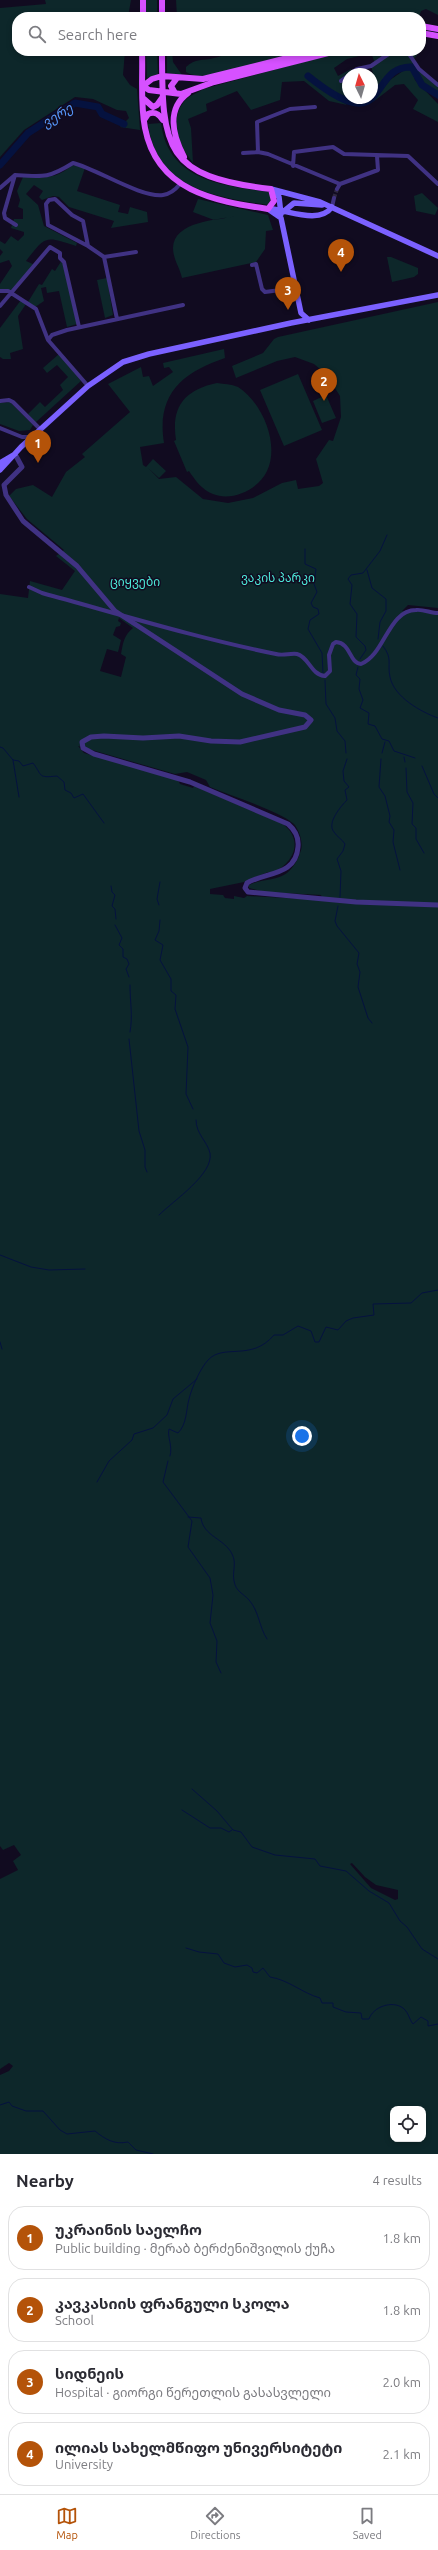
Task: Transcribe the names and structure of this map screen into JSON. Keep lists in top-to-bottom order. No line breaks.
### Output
{"water":["ვერე"],"parks":["ვაკის პარკი","ციყვები"],"north":"top","page":{"search":"Search here","pins":["4","3","2","1"],"heading":["Nearby","4 results"],"list":[{"mark":"1","name":"უკრაინის საელჩო","note":"Public building · მერაბ ბერძენიშვილის ქუჩა","value":"1.8 km"},{"mark":"2","name":"კავკასიის ფრანგული სკოლა","note":"School","value":"1.8 km"},{"mark":"3","name":"სიდნეის","note":"Hospital · გიორგი წერეთლის გასასვლელი","value":"2.0 km"},{"mark":"4","name":"ილიას სახელმწიფო უნივერსიტეტი","note":"University","value":"2.1 km"}],"nav":["Map","Directions","Saved"]}}
